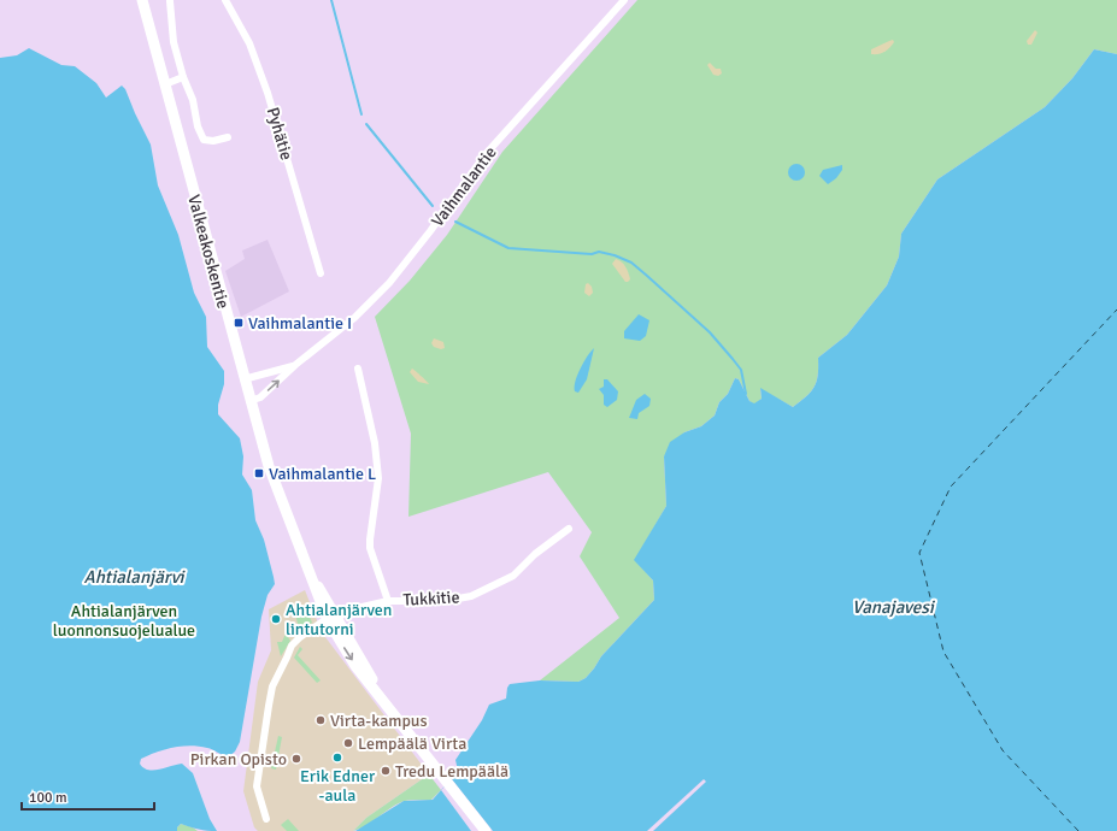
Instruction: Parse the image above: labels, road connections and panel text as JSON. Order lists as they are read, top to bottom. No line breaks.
{"streets":{"street":["Pyhätie","Vaihmalantie","Valkeakoskentie","Tukkitie"]},"crossings":[["Vaihmalantie","Valkeakoskentie"],["Valkeakoskentie","Tukkitie"]],"water":["Ahtialanjärvi","Vanajavesi"],"parks":["Ahtialanjärven luonnonsuojelualue"],"places":{"transit":["Vaihmalantie I","Vaihmalantie L"],"other":["Ahtialanjärven lintutorni","Virta-kampus","Lempäälä Virta","Erik Edner -aula","Pirkan Opisto","Tredu Lempäälä"]},"scale_bar":"100 m"}
